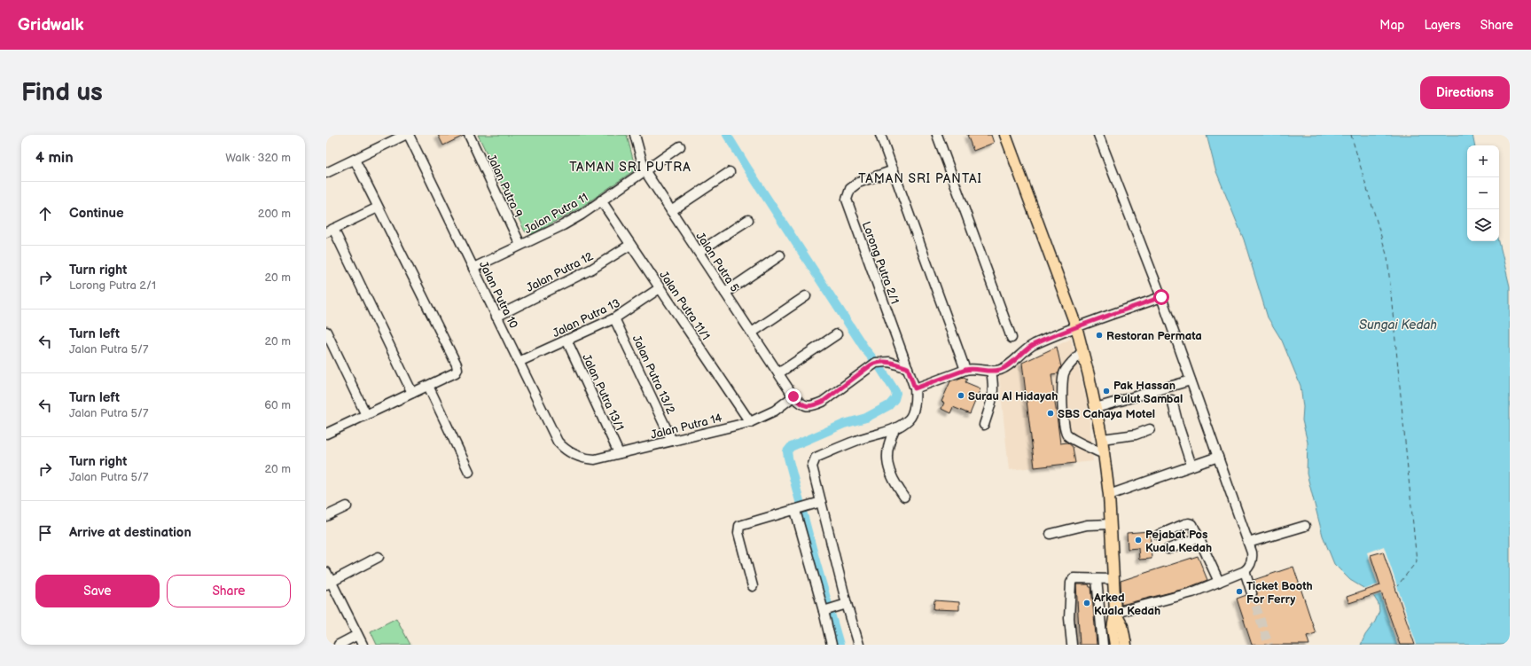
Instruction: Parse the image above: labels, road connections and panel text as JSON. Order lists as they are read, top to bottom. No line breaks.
{"streets":{"street":["Jalan Putra 9","Jalan Putra 11","Jalan Putra 5","Lorong Putra 2/1","Jalan Putra 12","Jalan Putra 10","Jalan Putra 11/1","Jalan Putra 13","Jalan Putra 13/2","Jalan Putra 13/1","Jalan Putra 14"]},"crossings":[["Jalan Putra 9","Jalan Putra 11"],["Jalan Putra 11","Jalan Putra 5"],["Jalan Putra 11","Jalan Putra 10"],["Jalan Putra 11","Jalan Putra 11/1"],["Jalan Putra 5","Jalan Putra 14"],["Jalan Putra 12","Jalan Putra 10"],["Jalan Putra 12","Jalan Putra 11/1"],["Jalan Putra 10","Jalan Putra 13"],["Jalan Putra 10","Jalan Putra 14"],["Jalan Putra 11/1","Jalan Putra 13"],["Jalan Putra 11/1","Jalan Putra 14"],["Jalan Putra 13","Jalan Putra 13/2"],["Jalan Putra 13","Jalan Putra 13/1"],["Jalan Putra 13/2","Jalan Putra 14"],["Jalan Putra 13/1","Jalan Putra 14"]],"districts":["TAMAN SRI PUTRA","TAMAN SRI PANTAI"],"water":["Sungai Kedah"],"places":["Restoran Permata","Pak Hassan Pulut Sambal","Surau Al Hidayah","SBS Cahaya Motel","Pejabat Pos Kuala Kedah","Ticket Booth For Ferry","Arked Kuala Kedah"],"page":{"header":"Gridwalk","nav":["Map","Layers","Share"],"buttons":["Directions",["Save","Share"]],"title":"Find us","heading":["4 min","Walk · 320 m"],"map_buttons":["+","−"],"list":[["Continue","200 m"],["Turn right","Lorong Putra 2/1","20 m"],["Turn left","Jalan Putra 5/7","20 m"],["Turn left","Jalan Putra 5/7","60 m"],["Turn right","Jalan Putra 5/7","20 m"],"Arrive at destination"]}}
